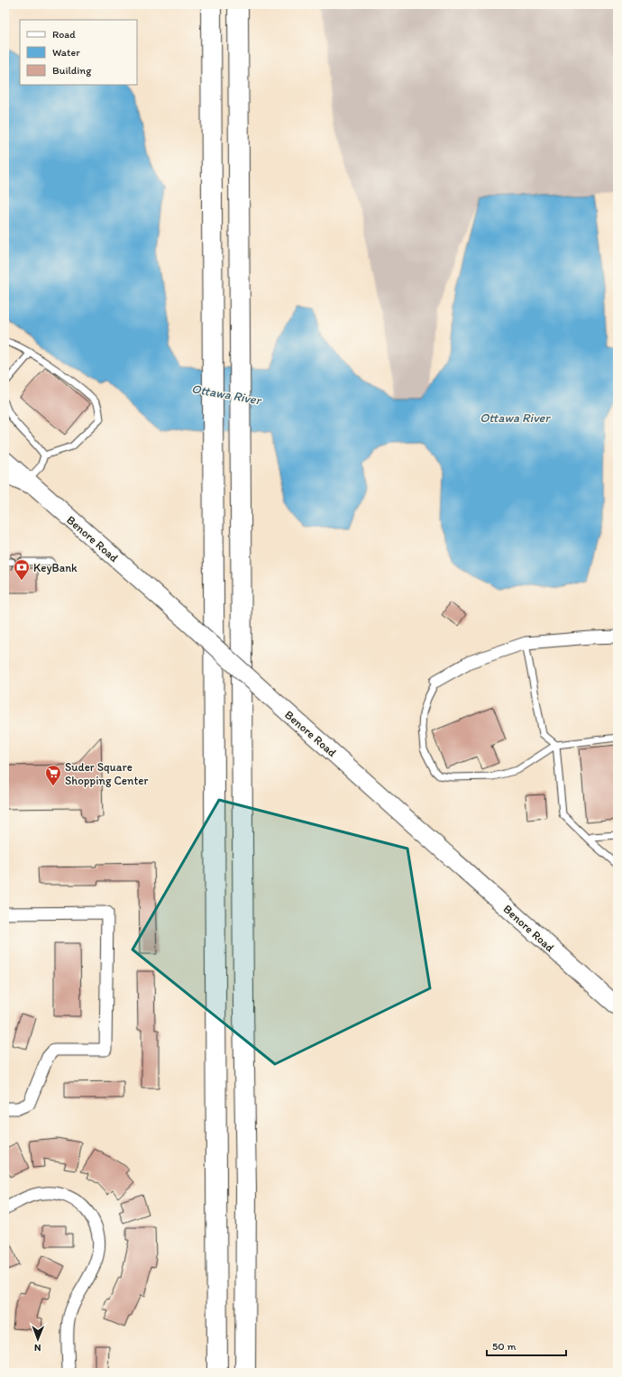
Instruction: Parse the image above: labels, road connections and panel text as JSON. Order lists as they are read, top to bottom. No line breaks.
{"streets":{"main road":["Benore Road"]},"water":["Ottawa River"],"places":{"bank":["KeyBank"],"supermarket":["Suder Square Shopping Center"]},"legend":["Road","Water","Building"],"scale_bar":"50 m","north":"bottom"}
